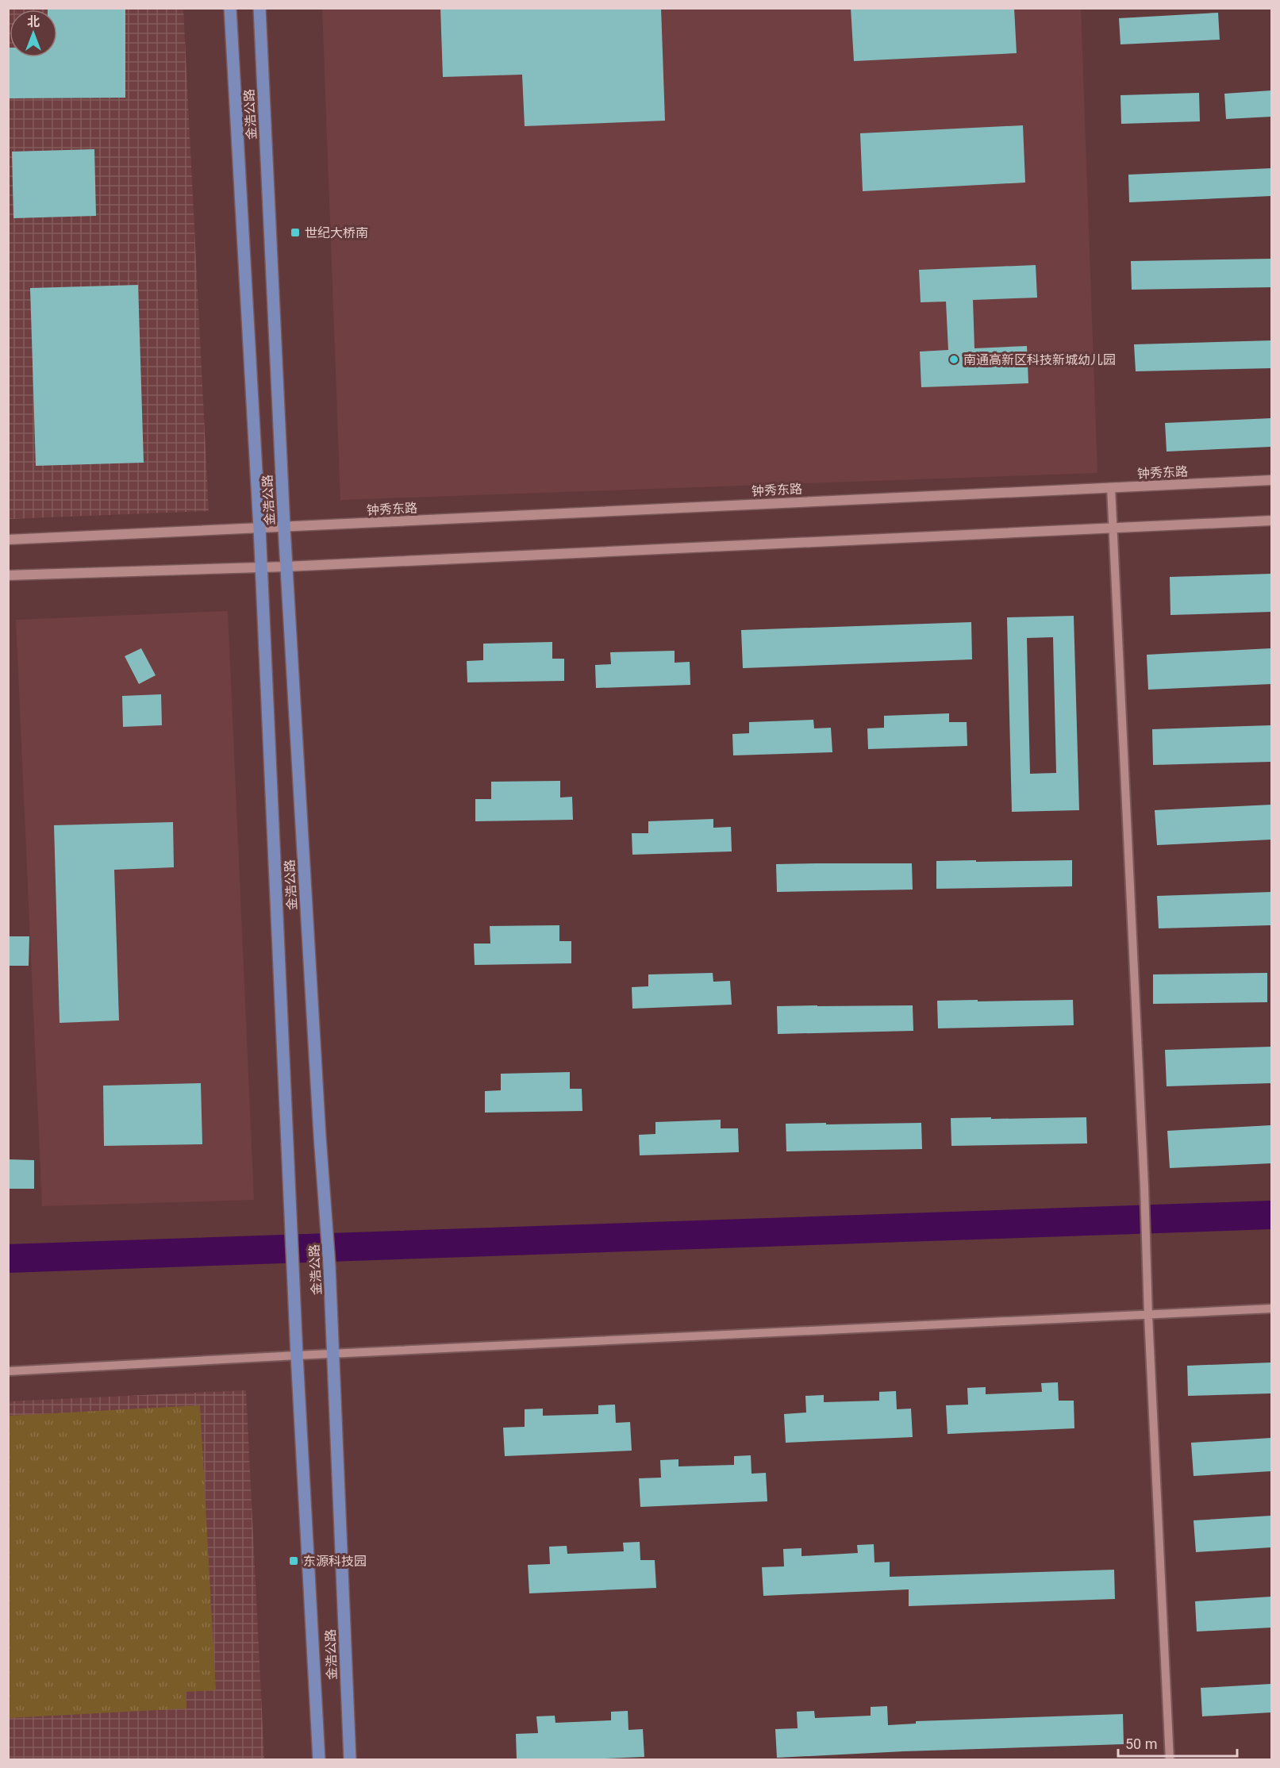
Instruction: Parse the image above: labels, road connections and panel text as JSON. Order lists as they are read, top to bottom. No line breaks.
{"streets":{"main road":["金浩公路","钟秀东路"]},"crossings":[["金浩公路","钟秀东路"]],"places":{"transit":["世纪大桥南","东源科技园"],"other":["南通高新区科技新城幼儿园"]},"scale_bar":"50 m","north":"top"}
